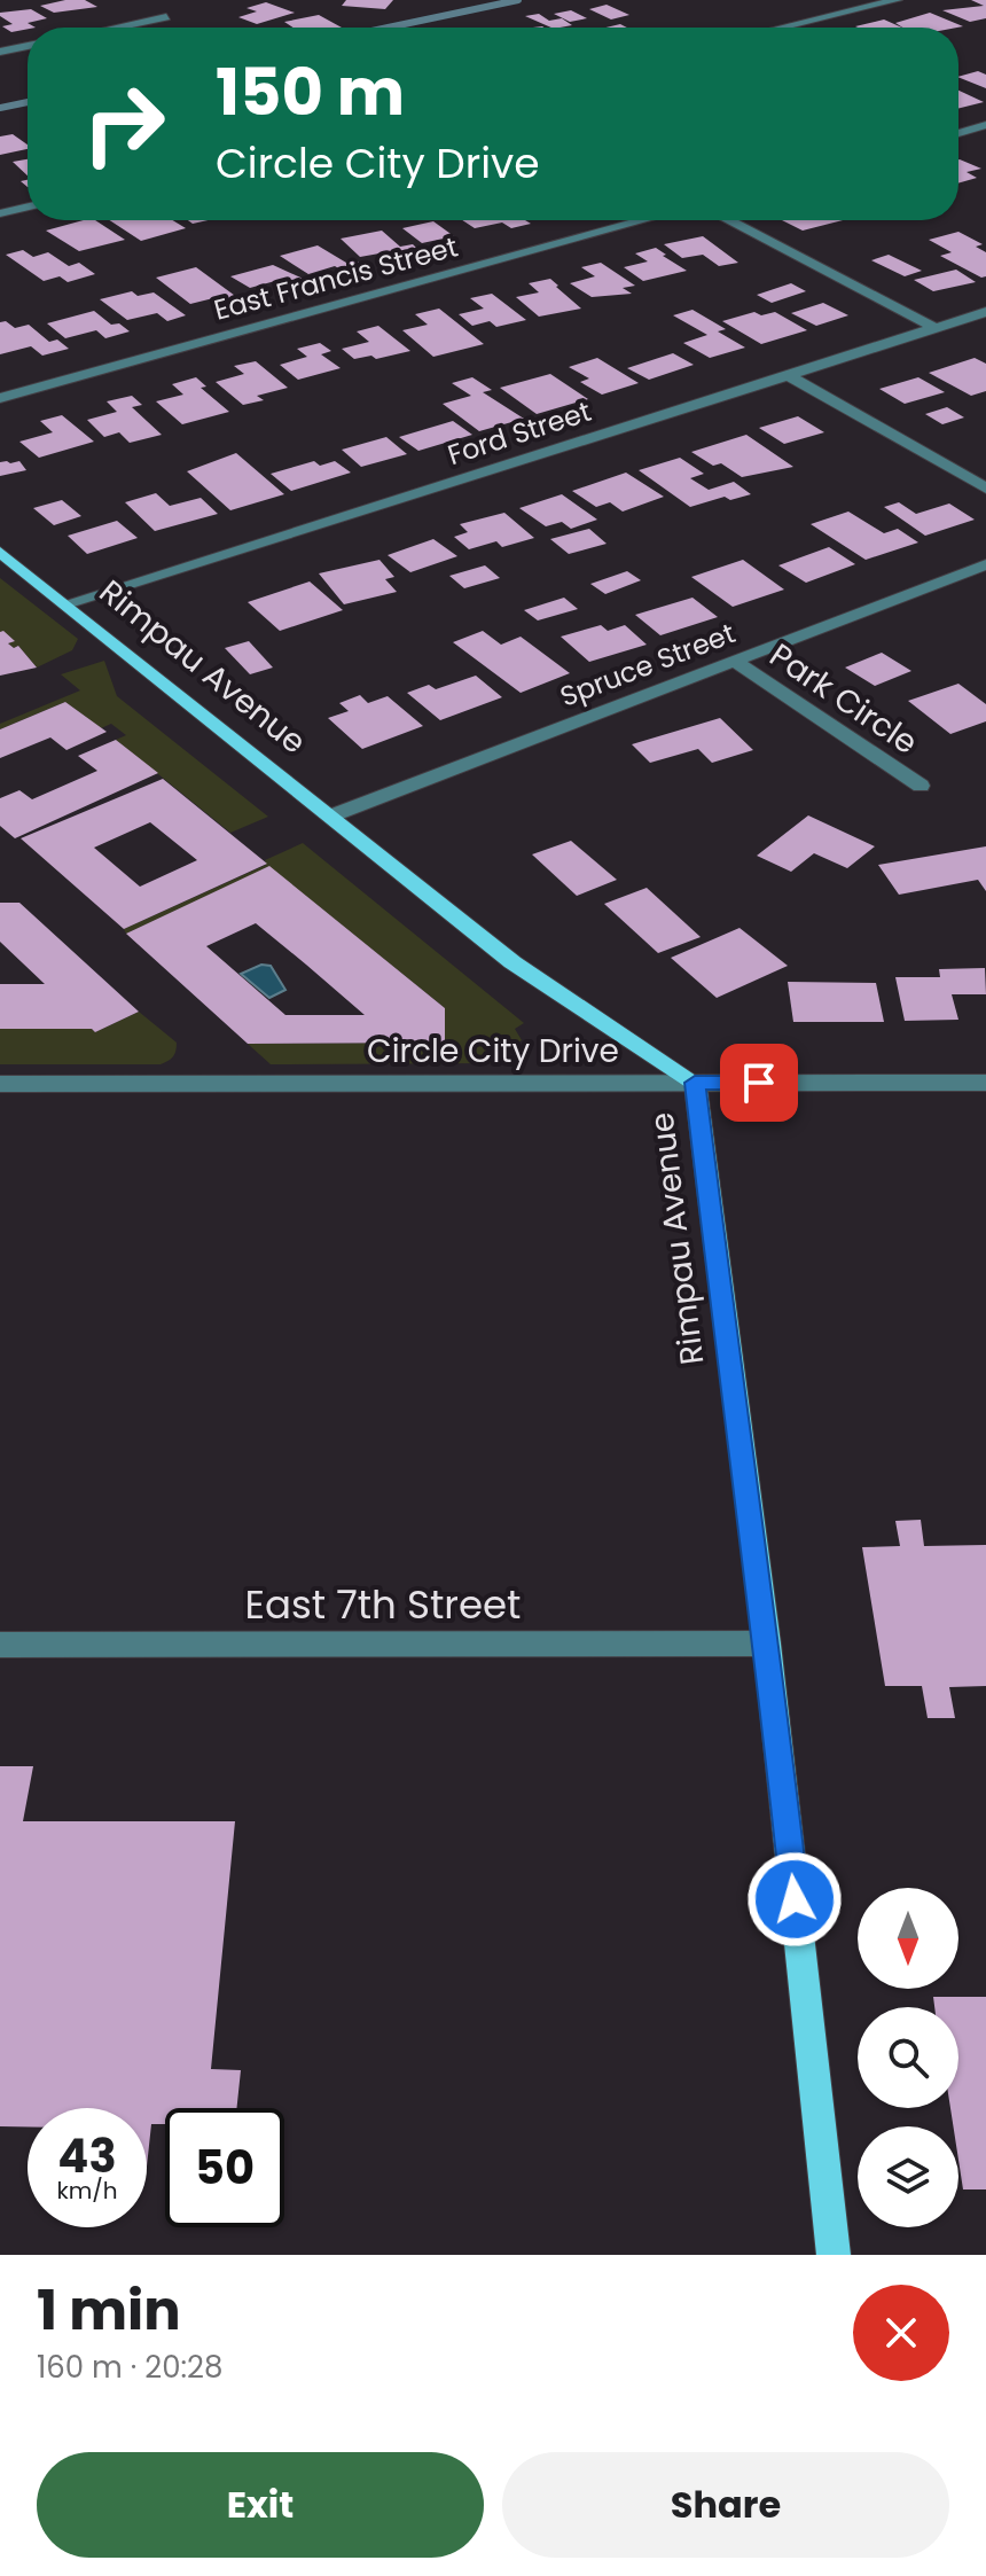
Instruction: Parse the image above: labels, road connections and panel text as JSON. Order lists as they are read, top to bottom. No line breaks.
{"streets":{"main road":["Rimpau Avenue"],"street":["East Francis Street","Ford Street","Spruce Street","Park Circle","Circle City Drive","East 7th Street"]},"crossings":[["Ford Street","Rimpau Avenue"],["Spruce Street","Rimpau Avenue"],["Spruce Street","Park Circle"],["Rimpau Avenue","Circle City Drive"],["Rimpau Avenue","East 7th Street"]],"north":"bottom","page":{"turn":["150 m","Circle City Drive"],"speed":"43 km/h","limit":"50","heading":["1 min","160 m · 20:28"],"buttons":["Exit","Share"]}}
